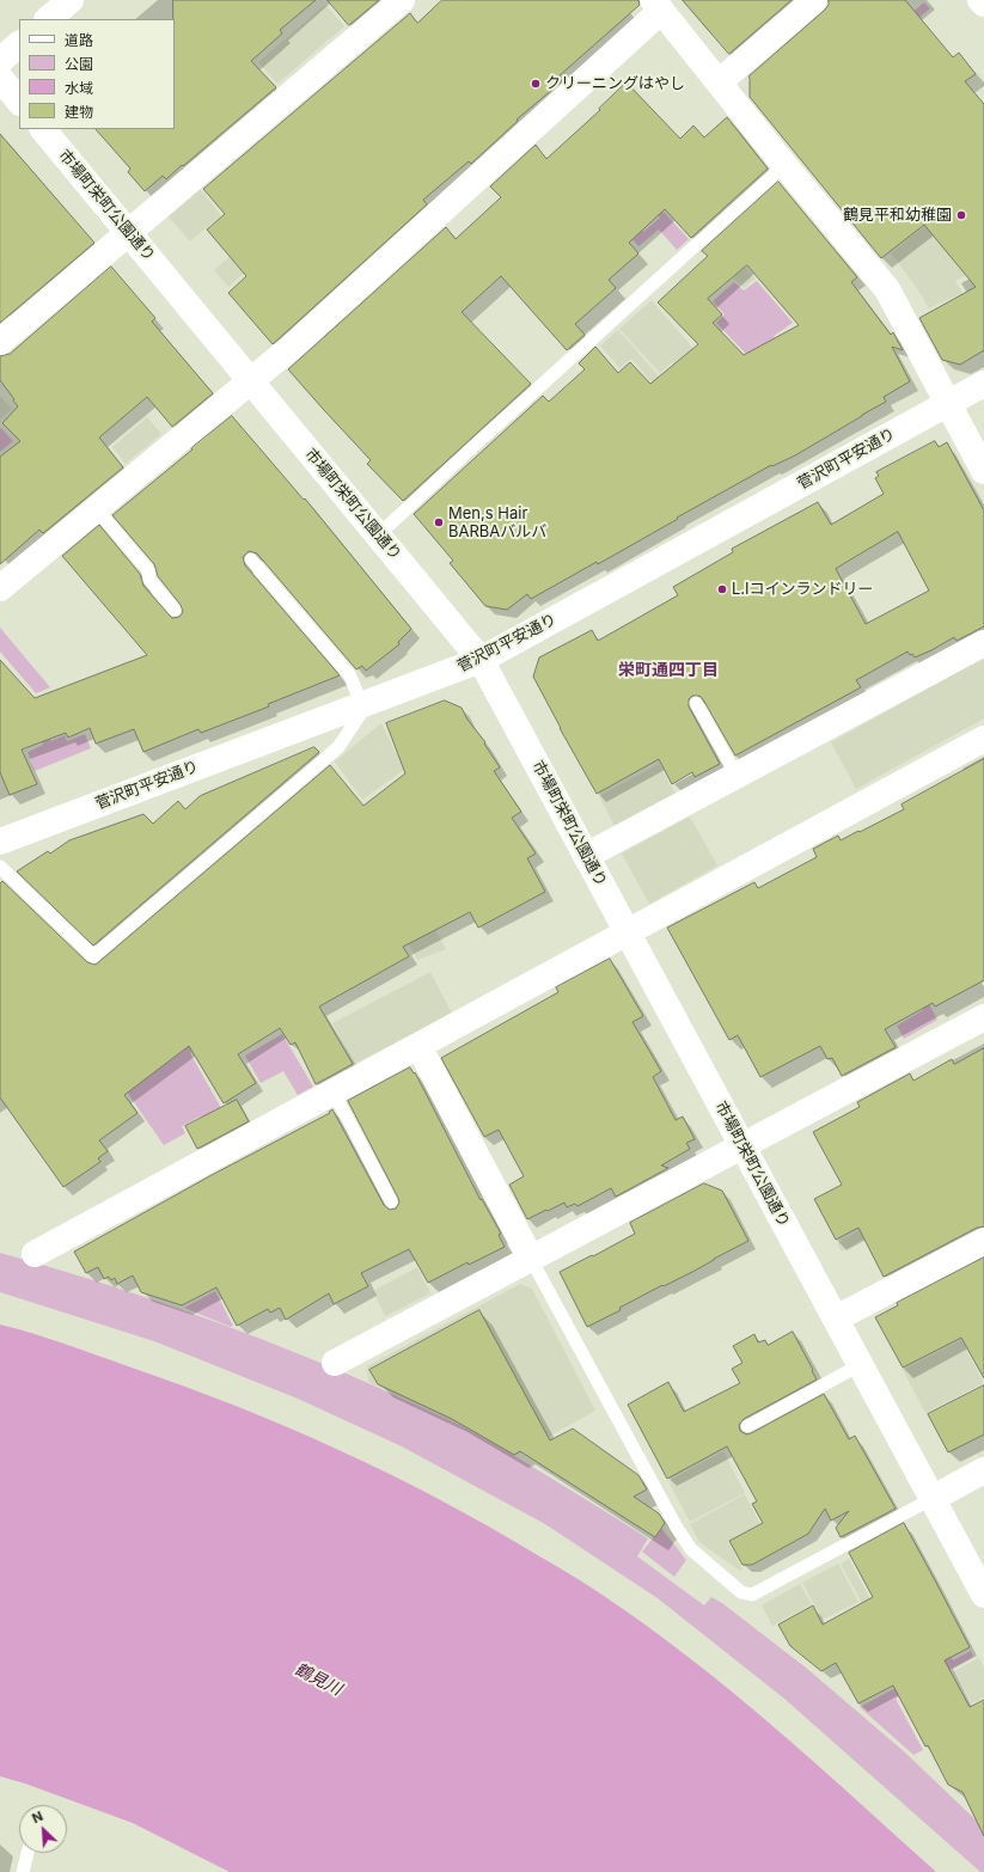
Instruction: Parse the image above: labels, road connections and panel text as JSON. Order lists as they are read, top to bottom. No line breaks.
{"streets":{"street":["市場町栄町公園通り","菅沢町平安通り"]},"crossings":[["市場町栄町公園通り","菅沢町平安通り"]],"districts":["栄町通四丁目"],"water":["鶴見川"],"places":["クリーニングはやし","鶴見平和幼稚園","Men,s Hair BARBAバルバ","L.Iコインランドリー"],"legend":["道路","公園","水域","建物"],"north":"top left"}
